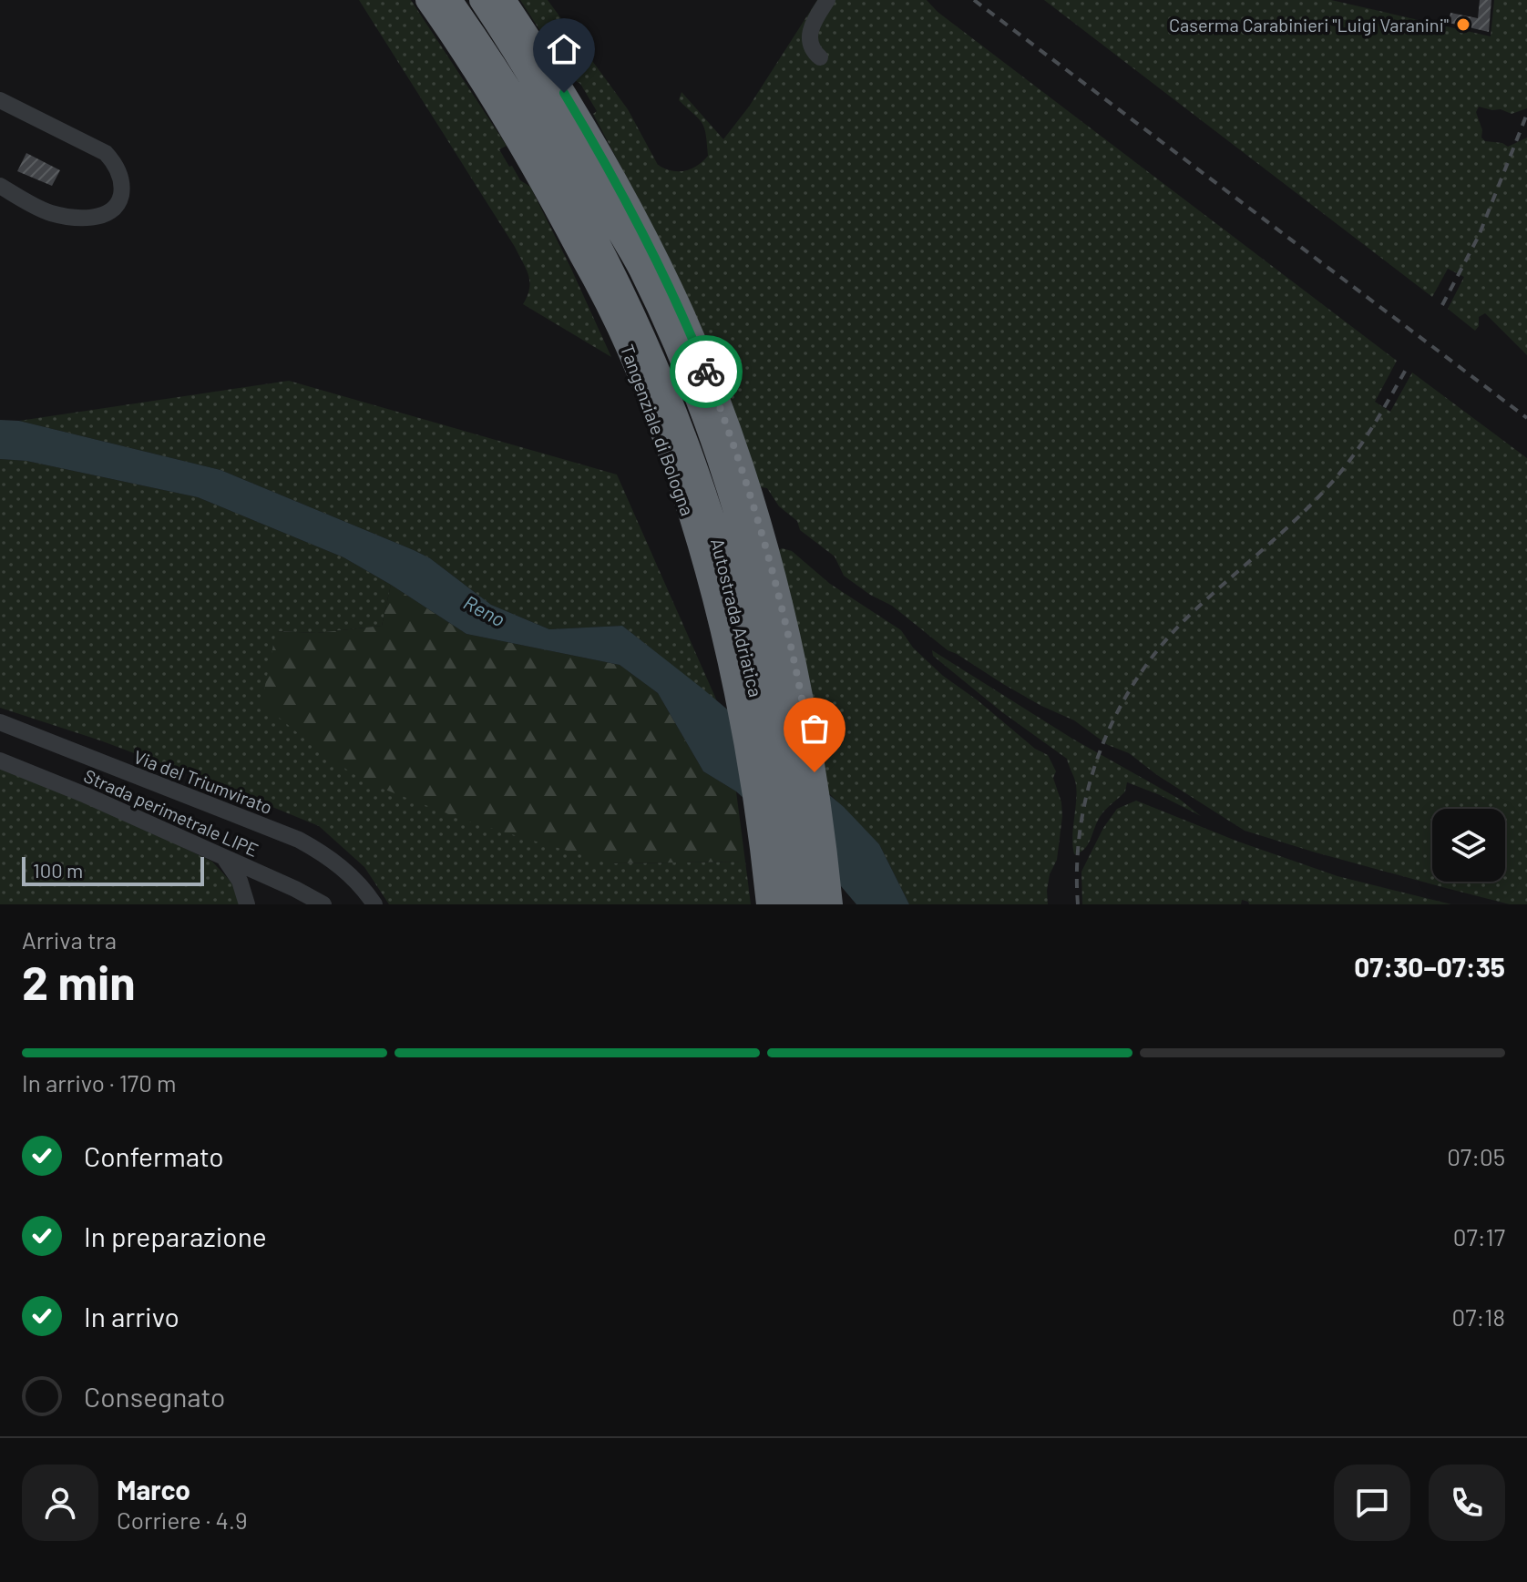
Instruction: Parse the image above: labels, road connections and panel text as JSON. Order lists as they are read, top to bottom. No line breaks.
{"streets":{"highway":["Tangenziale di Bologna","Autostrada Adriatica"],"street":["Via del Triumvirato","Strada perimetrale LIPE"]},"water":["Reno"],"places":["Caserma Carabinieri \"Luigi Varanini\""],"scale_bar":"100 m","page":{"scale":"100 m","heading":["2 min","Arriva tra","07:30–07:35"],"panel":["Marco","Corriere · 4.9"],"bar":"In arrivo · 170 m","list":[["Confermato","07:05"],["In preparazione","07:17"],["In arrivo","07:18"],"Consegnato"]}}
